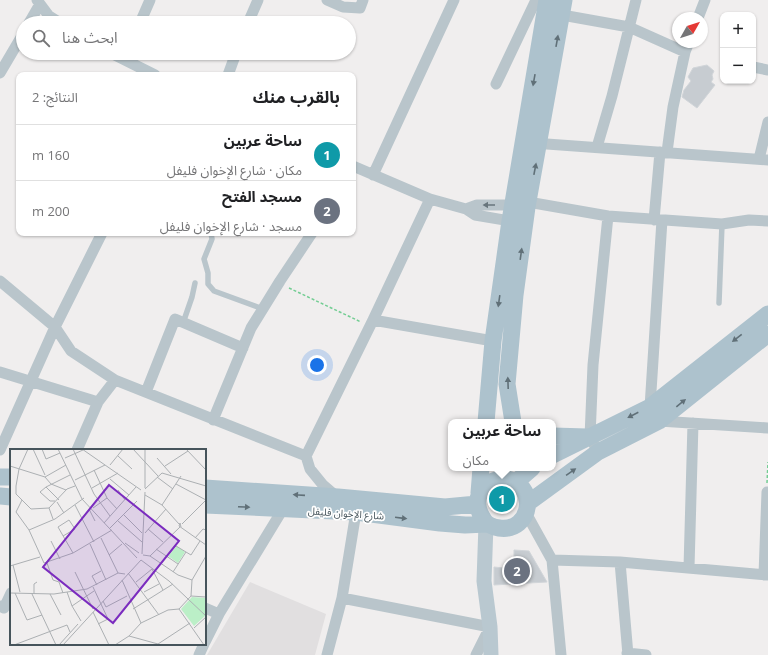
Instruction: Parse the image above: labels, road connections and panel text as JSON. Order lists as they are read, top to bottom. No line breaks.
{"streets":{"main road":["شارع الإخوان فليفل"]},"north":"top right","page":{"map_buttons":["+","−"],"search":"ابحث هنا","heading":["بالقرب منك","النتائج: 2"],"list":[{"mark":"1","name":"ساحة عربين","note":"مكان · شارع الإخوان فليفل","value":"160 m"},{"mark":"2","name":"مسجد الفتح","note":"مسجد · شارع الإخوان فليفل","value":"200 m"}],"popup":["ساحة عربين","مكان"],"pins":["1","2"]}}
